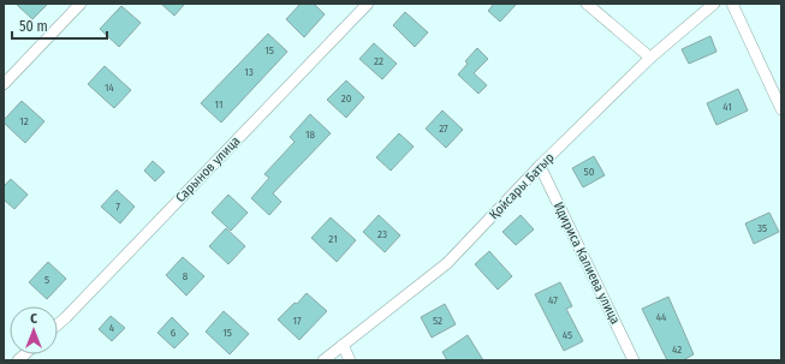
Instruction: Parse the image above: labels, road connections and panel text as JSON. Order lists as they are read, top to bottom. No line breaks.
{"streets":{"street":["Сарынов улица","Қойсары Батыр","Идириса Калиева улица"]},"crossings":[["Қойсары Батыр","Идириса Калиева улица"]],"house_numbers":["15","22","13","14","20","11","41","12","27","18","50","7","35","23","21","8","5","47","44","17","52","4","6","15","45","42"],"scale_bar":"50 m","north":"top"}
